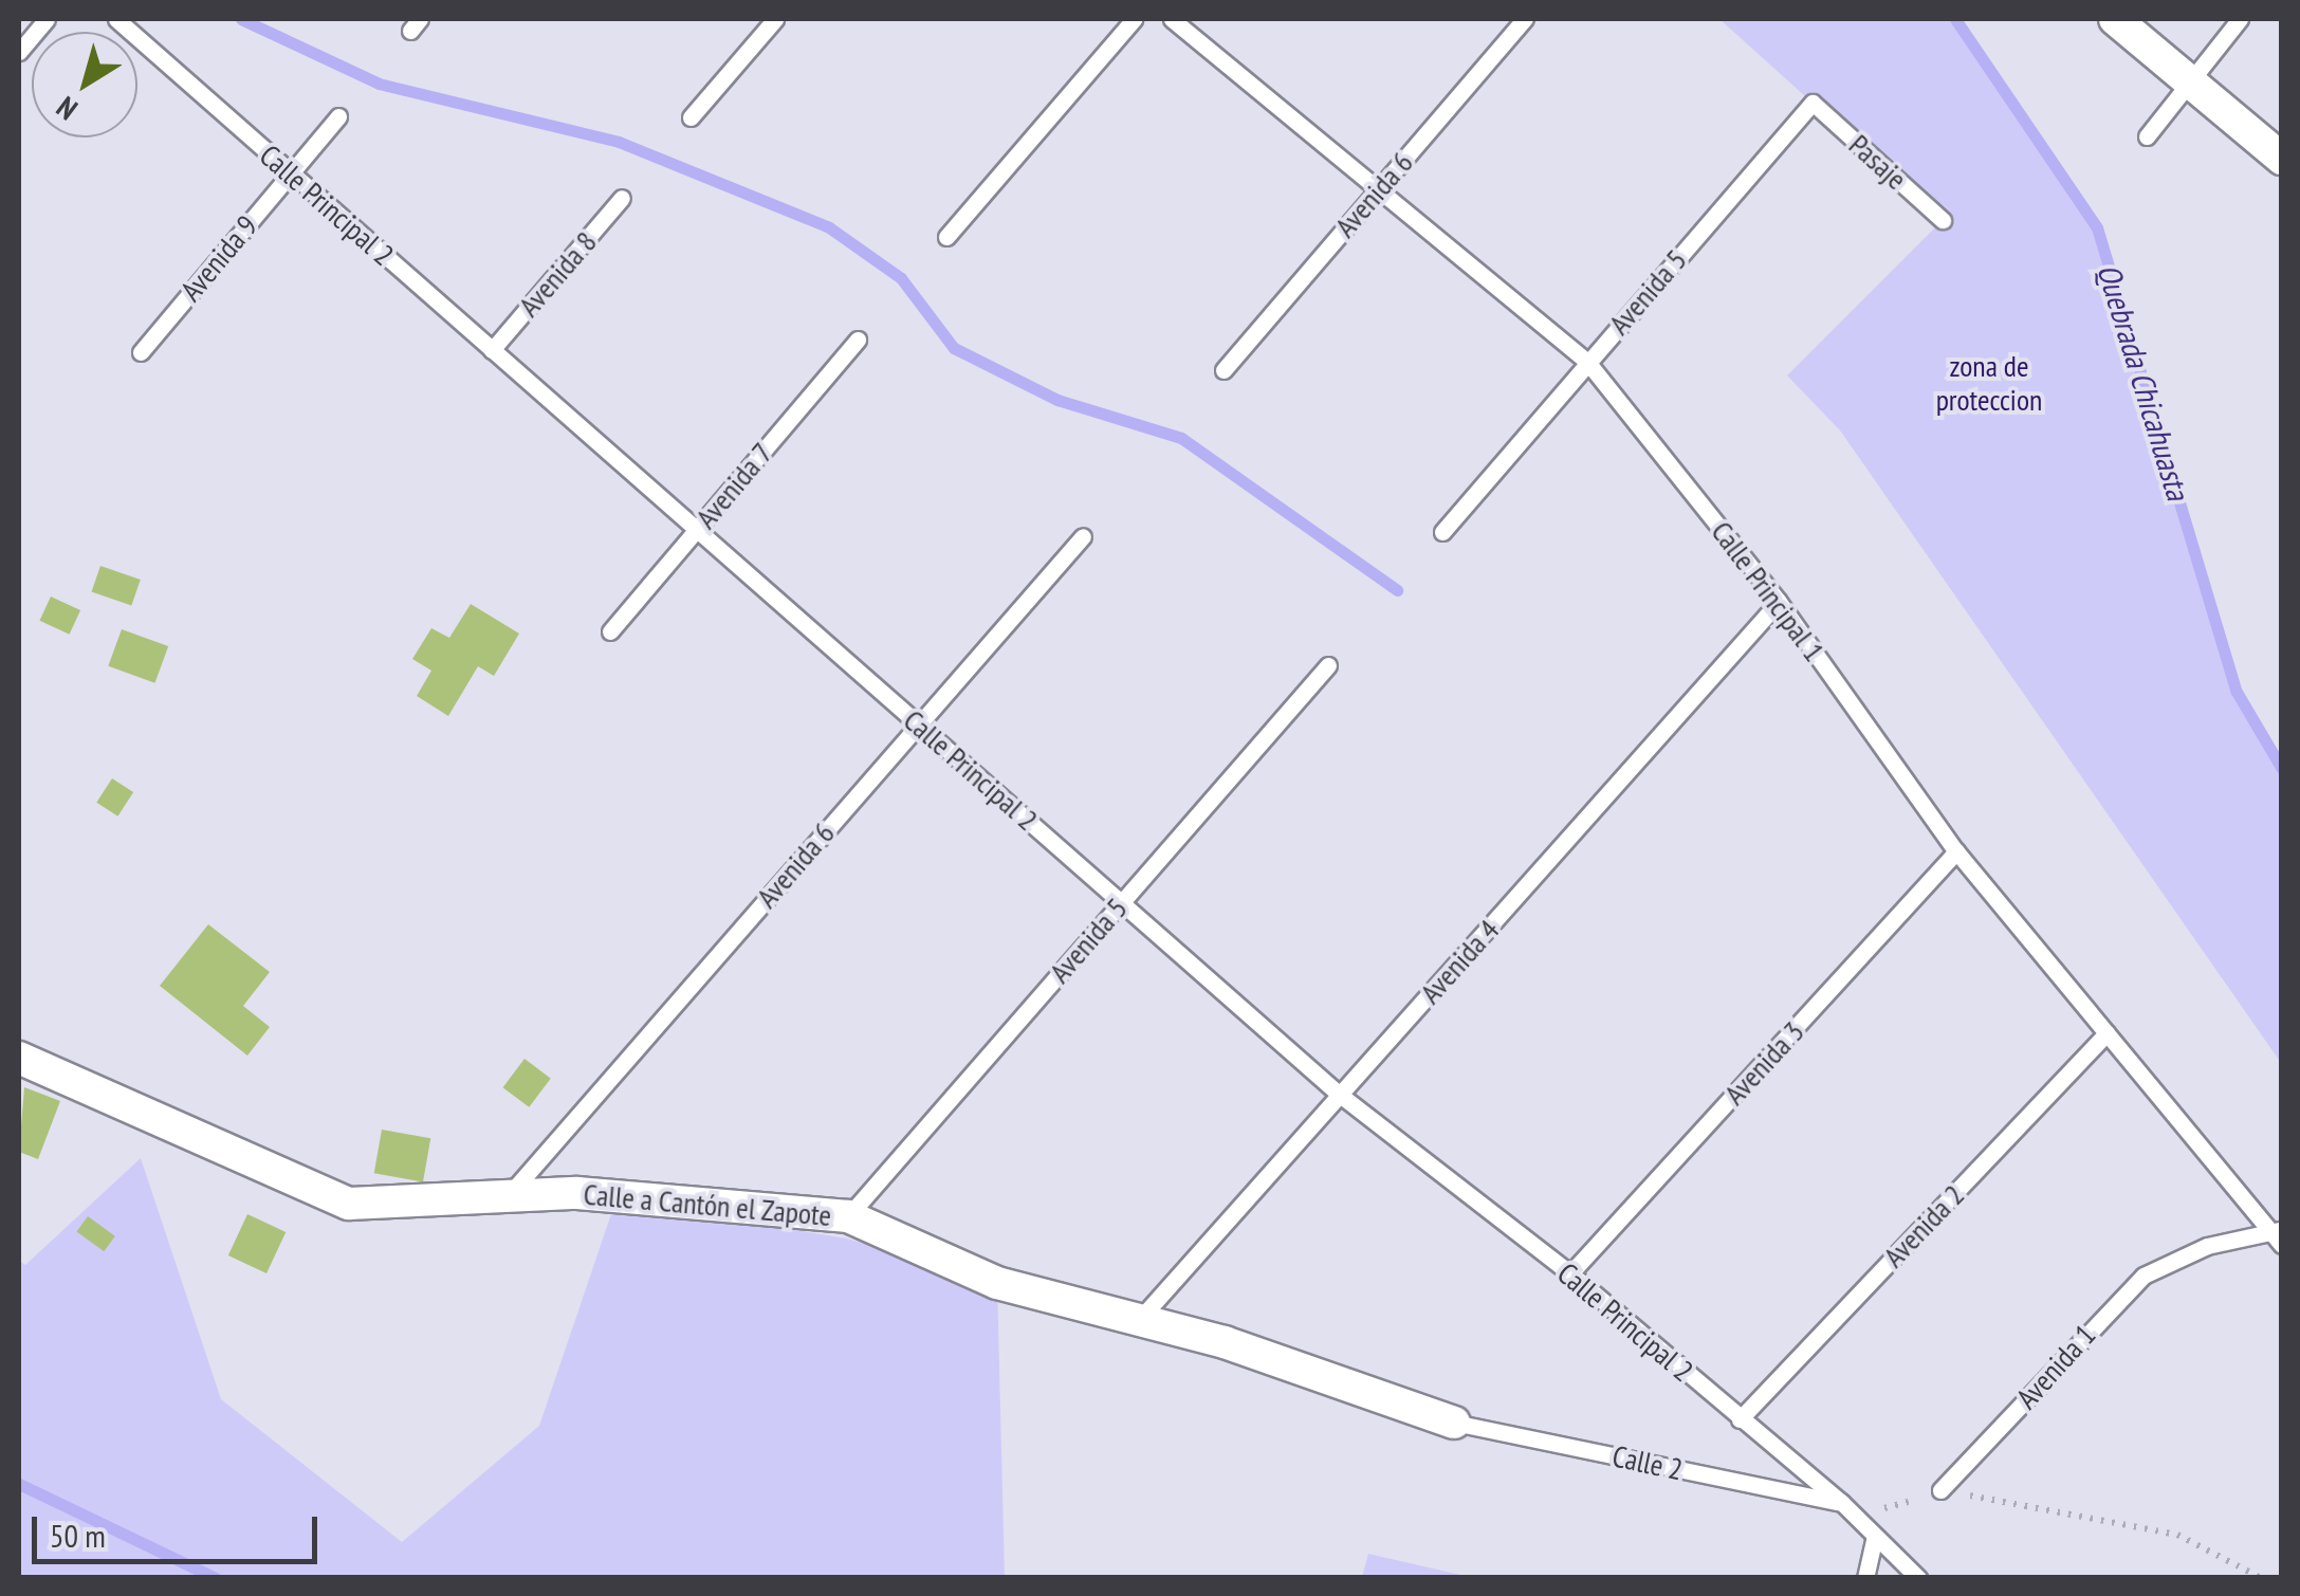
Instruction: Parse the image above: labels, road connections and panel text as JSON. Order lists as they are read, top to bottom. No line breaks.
{"streets":{"street":["Calle a Cantón el Zapote"],"lane":["Pasaje","Avenida 6","Calle Principal 2","Avenida 9","Avenida 8","Avenida 5","Avenida 7","Calle Principal 1","Avenida 4","Avenida 3","Avenida 2","Avenida 1","Calle 2"]},"crossings":[["Pasaje","Avenida 5"],["Avenida 6","Calle Principal 2"],["Avenida 6","Calle Principal 1"],["Avenida 6","Calle a Cantón el Zapote"],["Calle Principal 2","Avenida 9"],["Calle Principal 2","Avenida 8"],["Calle Principal 2","Avenida 5"],["Calle Principal 2","Avenida 7"],["Calle Principal 2","Avenida 4"],["Calle Principal 2","Avenida 3"],["Calle Principal 2","Avenida 2"],["Calle Principal 2","Calle 2"],["Avenida 5","Calle Principal 1"],["Avenida 5","Calle a Cantón el Zapote"],["Calle Principal 1","Avenida 4"],["Calle Principal 1","Avenida 3"],["Calle Principal 1","Avenida 2"],["Calle Principal 1","Avenida 1"],["Avenida 4","Calle a Cantón el Zapote"],["Calle a Cantón el Zapote","Calle 2"]],"water":["Quebrada Chicahuasta"],"parks":["zona de proteccion"],"scale_bar":"50 m","north":"bottom left"}
